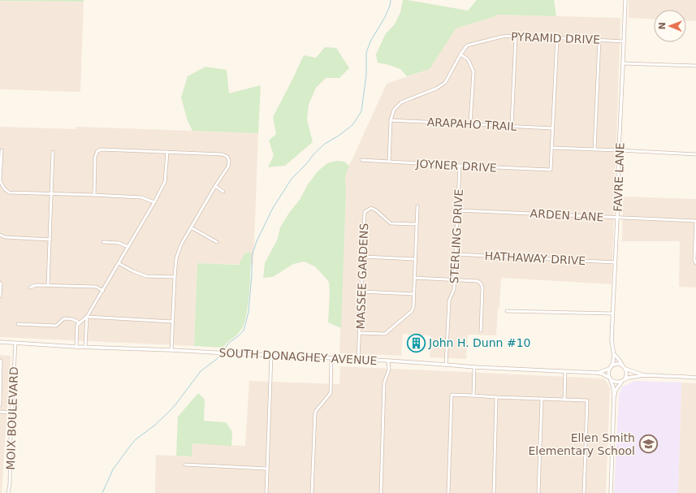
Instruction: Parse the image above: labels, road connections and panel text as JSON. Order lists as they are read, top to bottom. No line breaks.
{"streets":{"street":["PYRAMID DRIVE","ARAPAHO TRAIL","JOYNER DRIVE","FAVRE LANE","ARDEN LANE","STERLING DRIVE","HATHAWAY DRIVE","MASSEE GARDENS","SOUTH DONAGHEY AVENUE","MOIX BOULEVARD"]},"crossings":[["PYRAMID DRIVE","ARAPAHO TRAIL"],["PYRAMID DRIVE","JOYNER DRIVE"],["PYRAMID DRIVE","FAVRE LANE"],["JOYNER DRIVE","STERLING DRIVE"],["FAVRE LANE","ARDEN LANE"],["FAVRE LANE","HATHAWAY DRIVE"],["FAVRE LANE","SOUTH DONAGHEY AVENUE"],["ARDEN LANE","STERLING DRIVE"],["STERLING DRIVE","HATHAWAY DRIVE"],["STERLING DRIVE","SOUTH DONAGHEY AVENUE"],["MASSEE GARDENS","SOUTH DONAGHEY AVENUE"],["SOUTH DONAGHEY AVENUE","MOIX BOULEVARD"]],"places":{"building":["John H. Dunn #10"],"school or university":["Ellen Smith Elementary School"]},"north":"left"}
